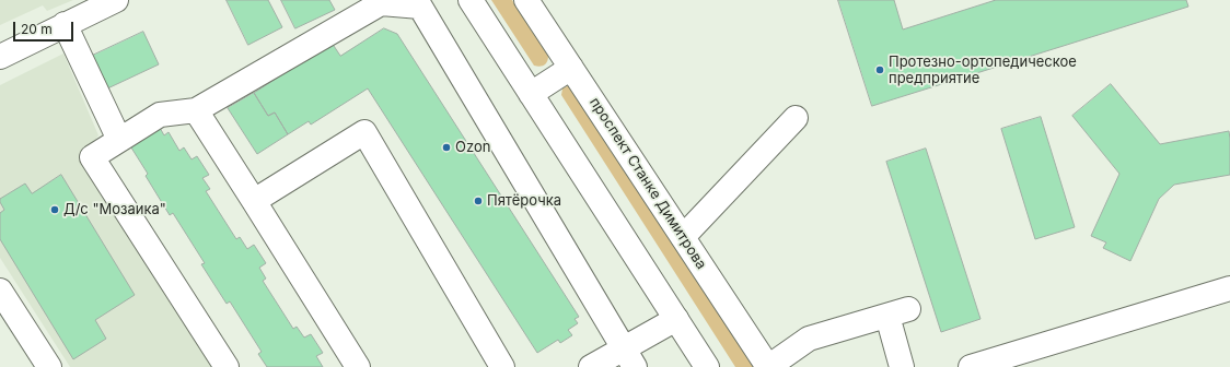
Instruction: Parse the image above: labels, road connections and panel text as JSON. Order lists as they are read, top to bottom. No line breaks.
{"streets":{"main road":["проспект Станке Димитрова"]},"places":["Протезно-ортопедическое предприятие","Ozon","Пятёрочка","Д/с \"Мозаика\""],"scale_bar":"20 m"}
